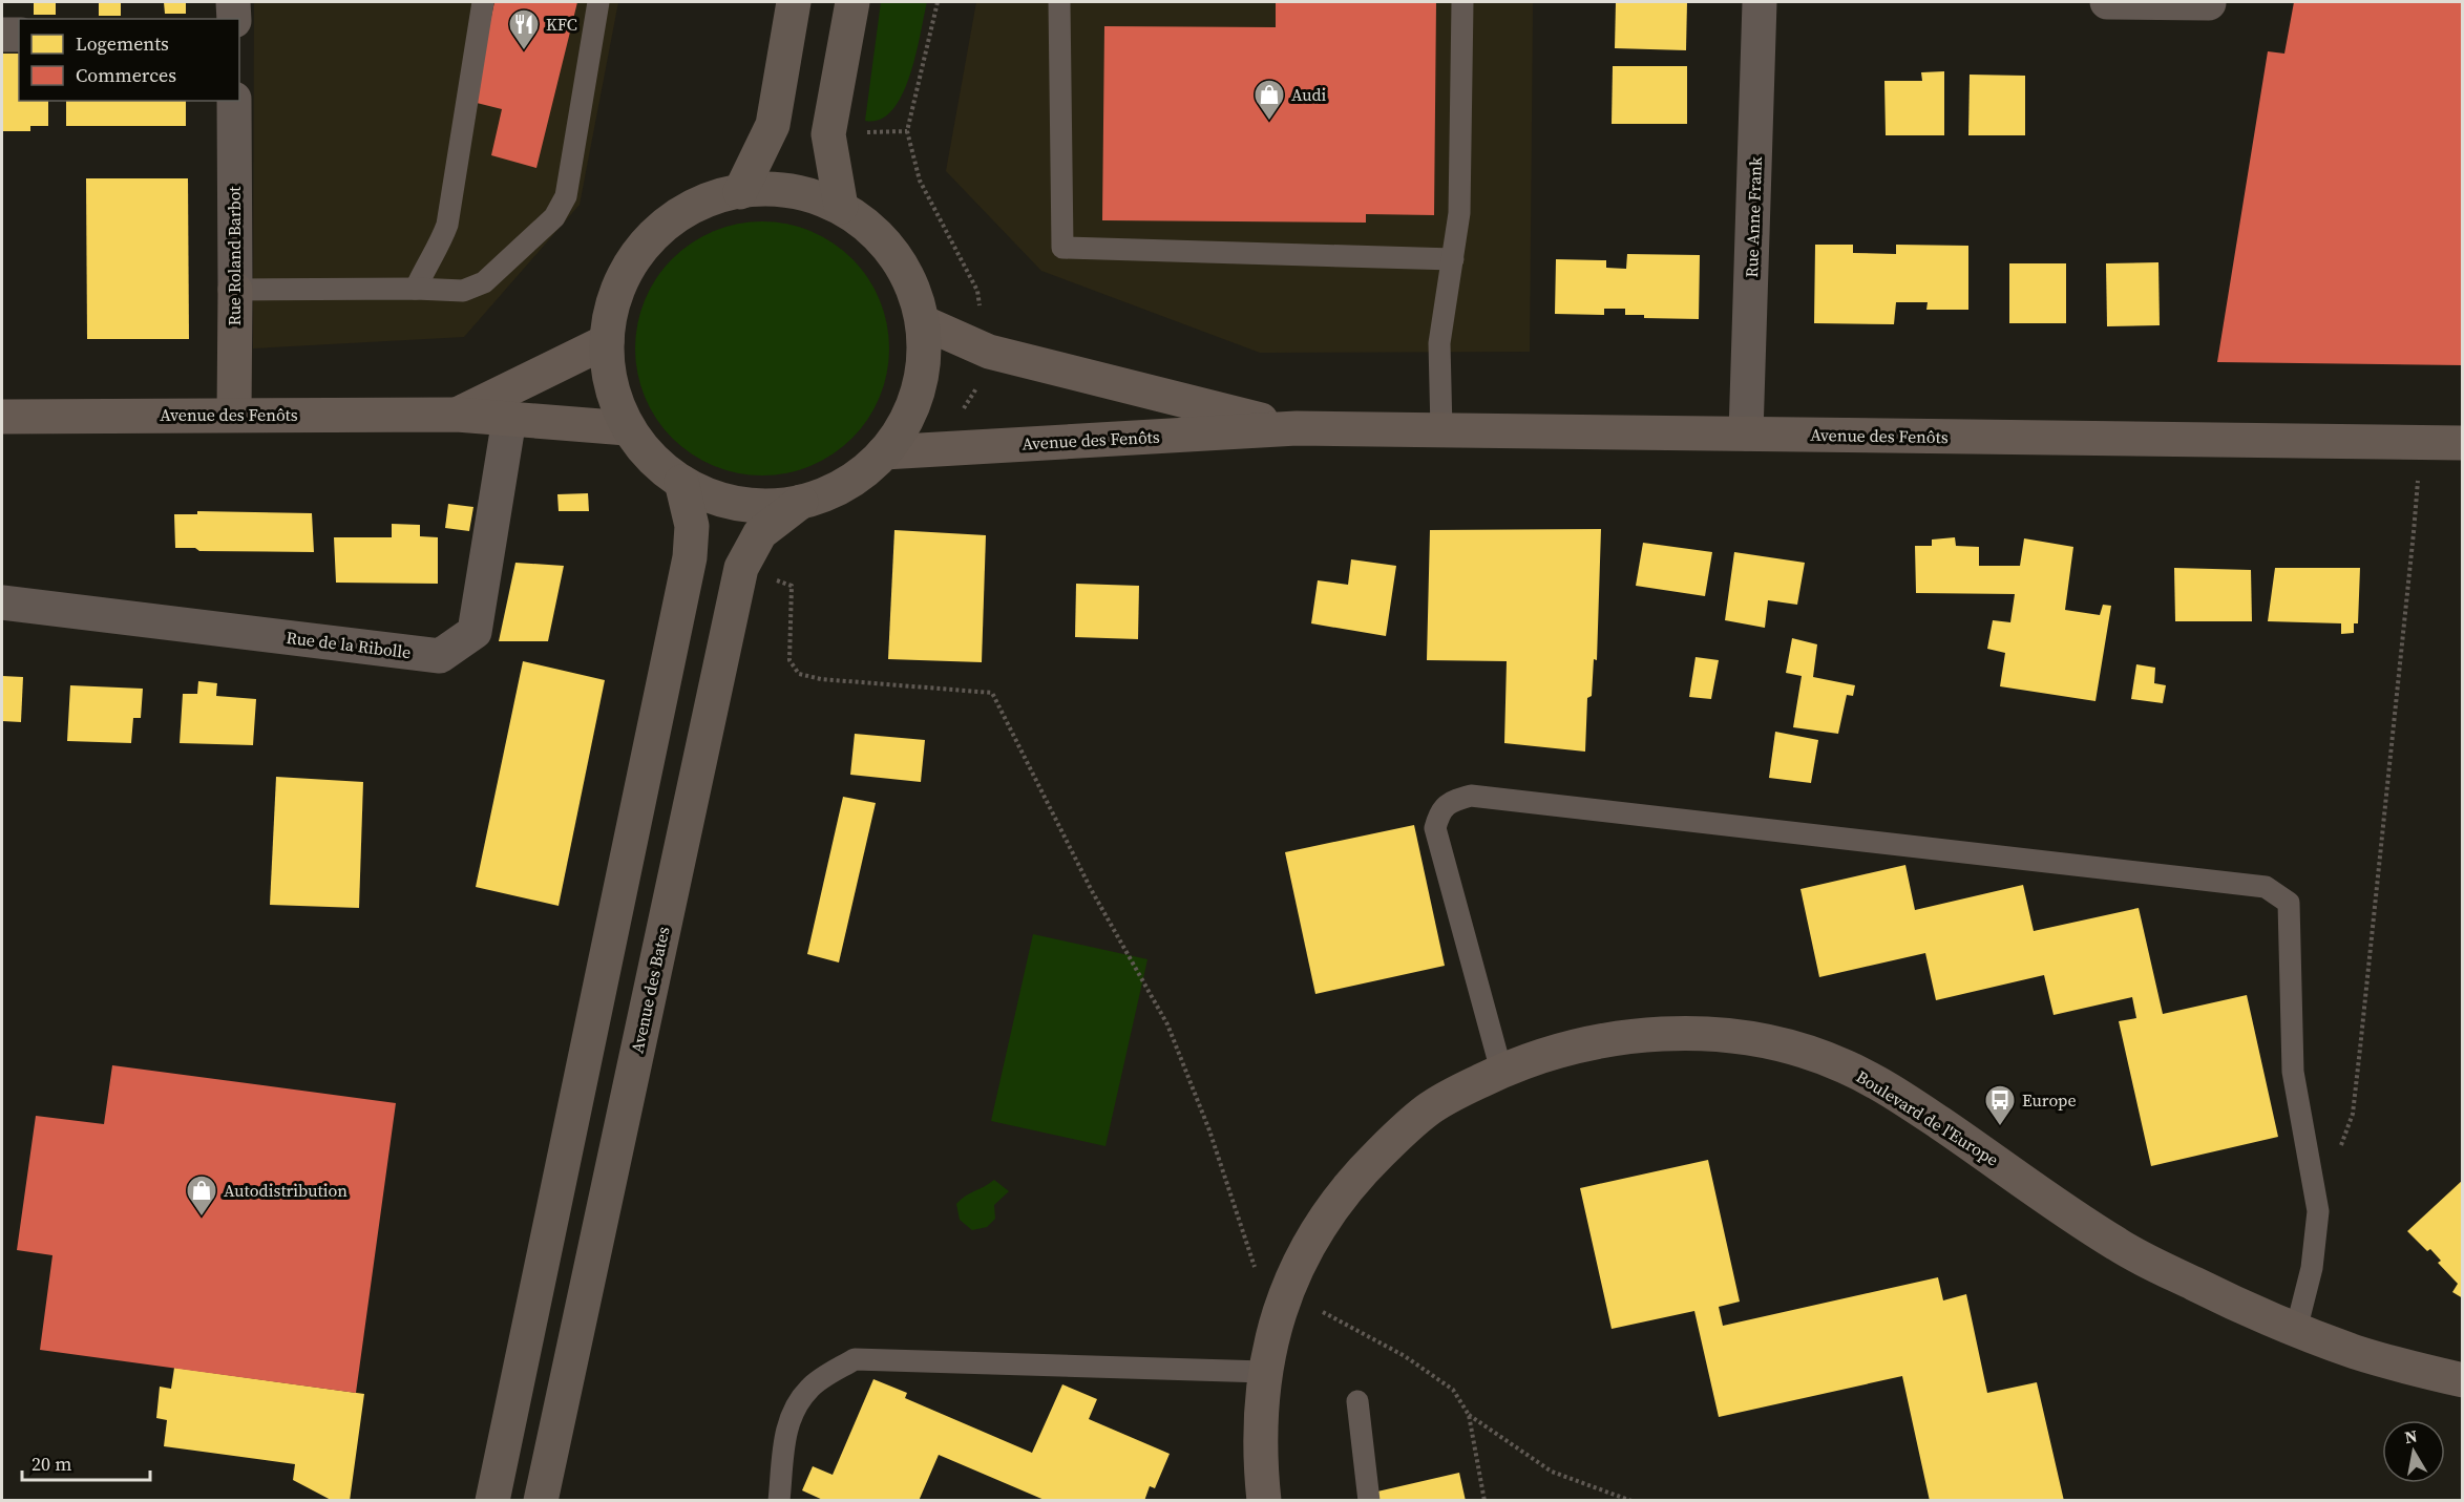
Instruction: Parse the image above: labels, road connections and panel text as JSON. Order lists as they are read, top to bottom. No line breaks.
{"streets":{"main road":["Rue Roland Barbot","Avenue des Fenôts","Avenue des Bates","Boulevard de l'Europe"],"street":["Rue Anne Frank","Rue de la Ribolle"]},"crossings":[["Rue Anne Frank","Avenue des Fenôts"],["Rue Roland Barbot","Avenue des Fenôts"],["Avenue des Fenôts","Rue de la Ribolle"]],"places":{"restaurant":["KFC"],"shop":["Audi","Autodistribution"],"bus stop":["Europe"]},"legend":["Logements","Commerces"],"scale_bar":"20 m","north":"top"}
